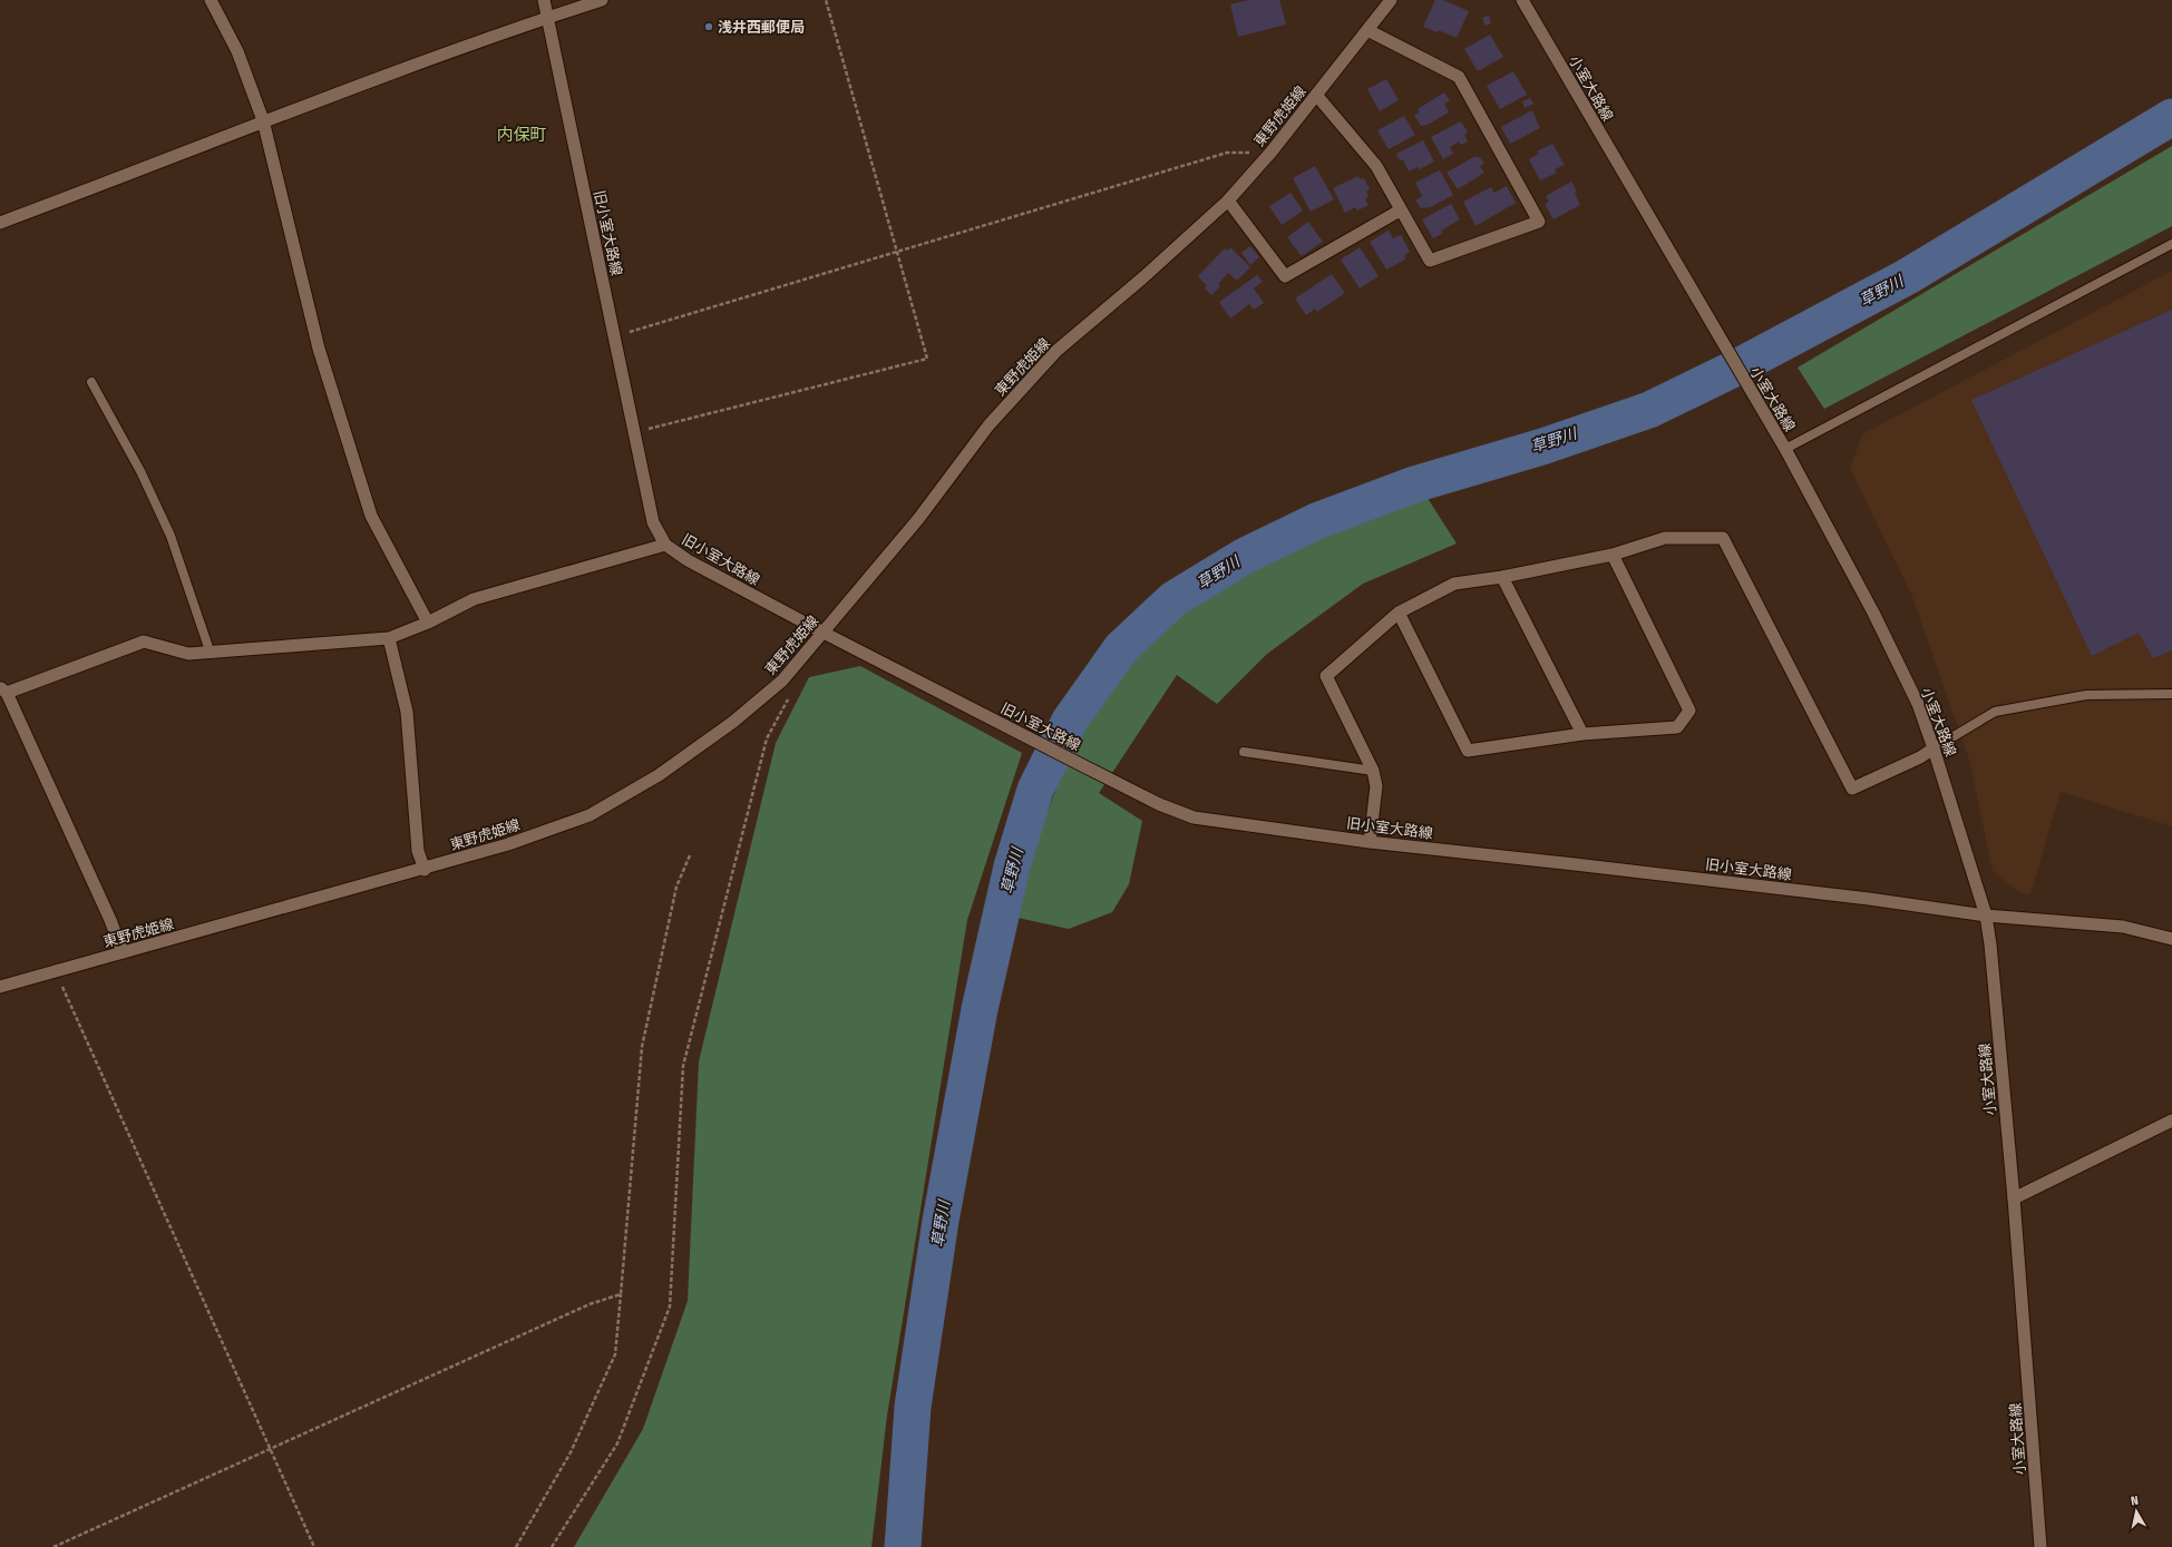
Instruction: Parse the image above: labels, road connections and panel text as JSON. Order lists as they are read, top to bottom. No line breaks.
{"streets":{"street":["小室大路線","東野虎姫線","旧小室大路線"]},"crossings":[["小室大路線","旧小室大路線"],["東野虎姫線","旧小室大路線"]],"districts":["内保町"],"water":["草野川"],"places":["浅井西郵便局"],"north":"top"}
